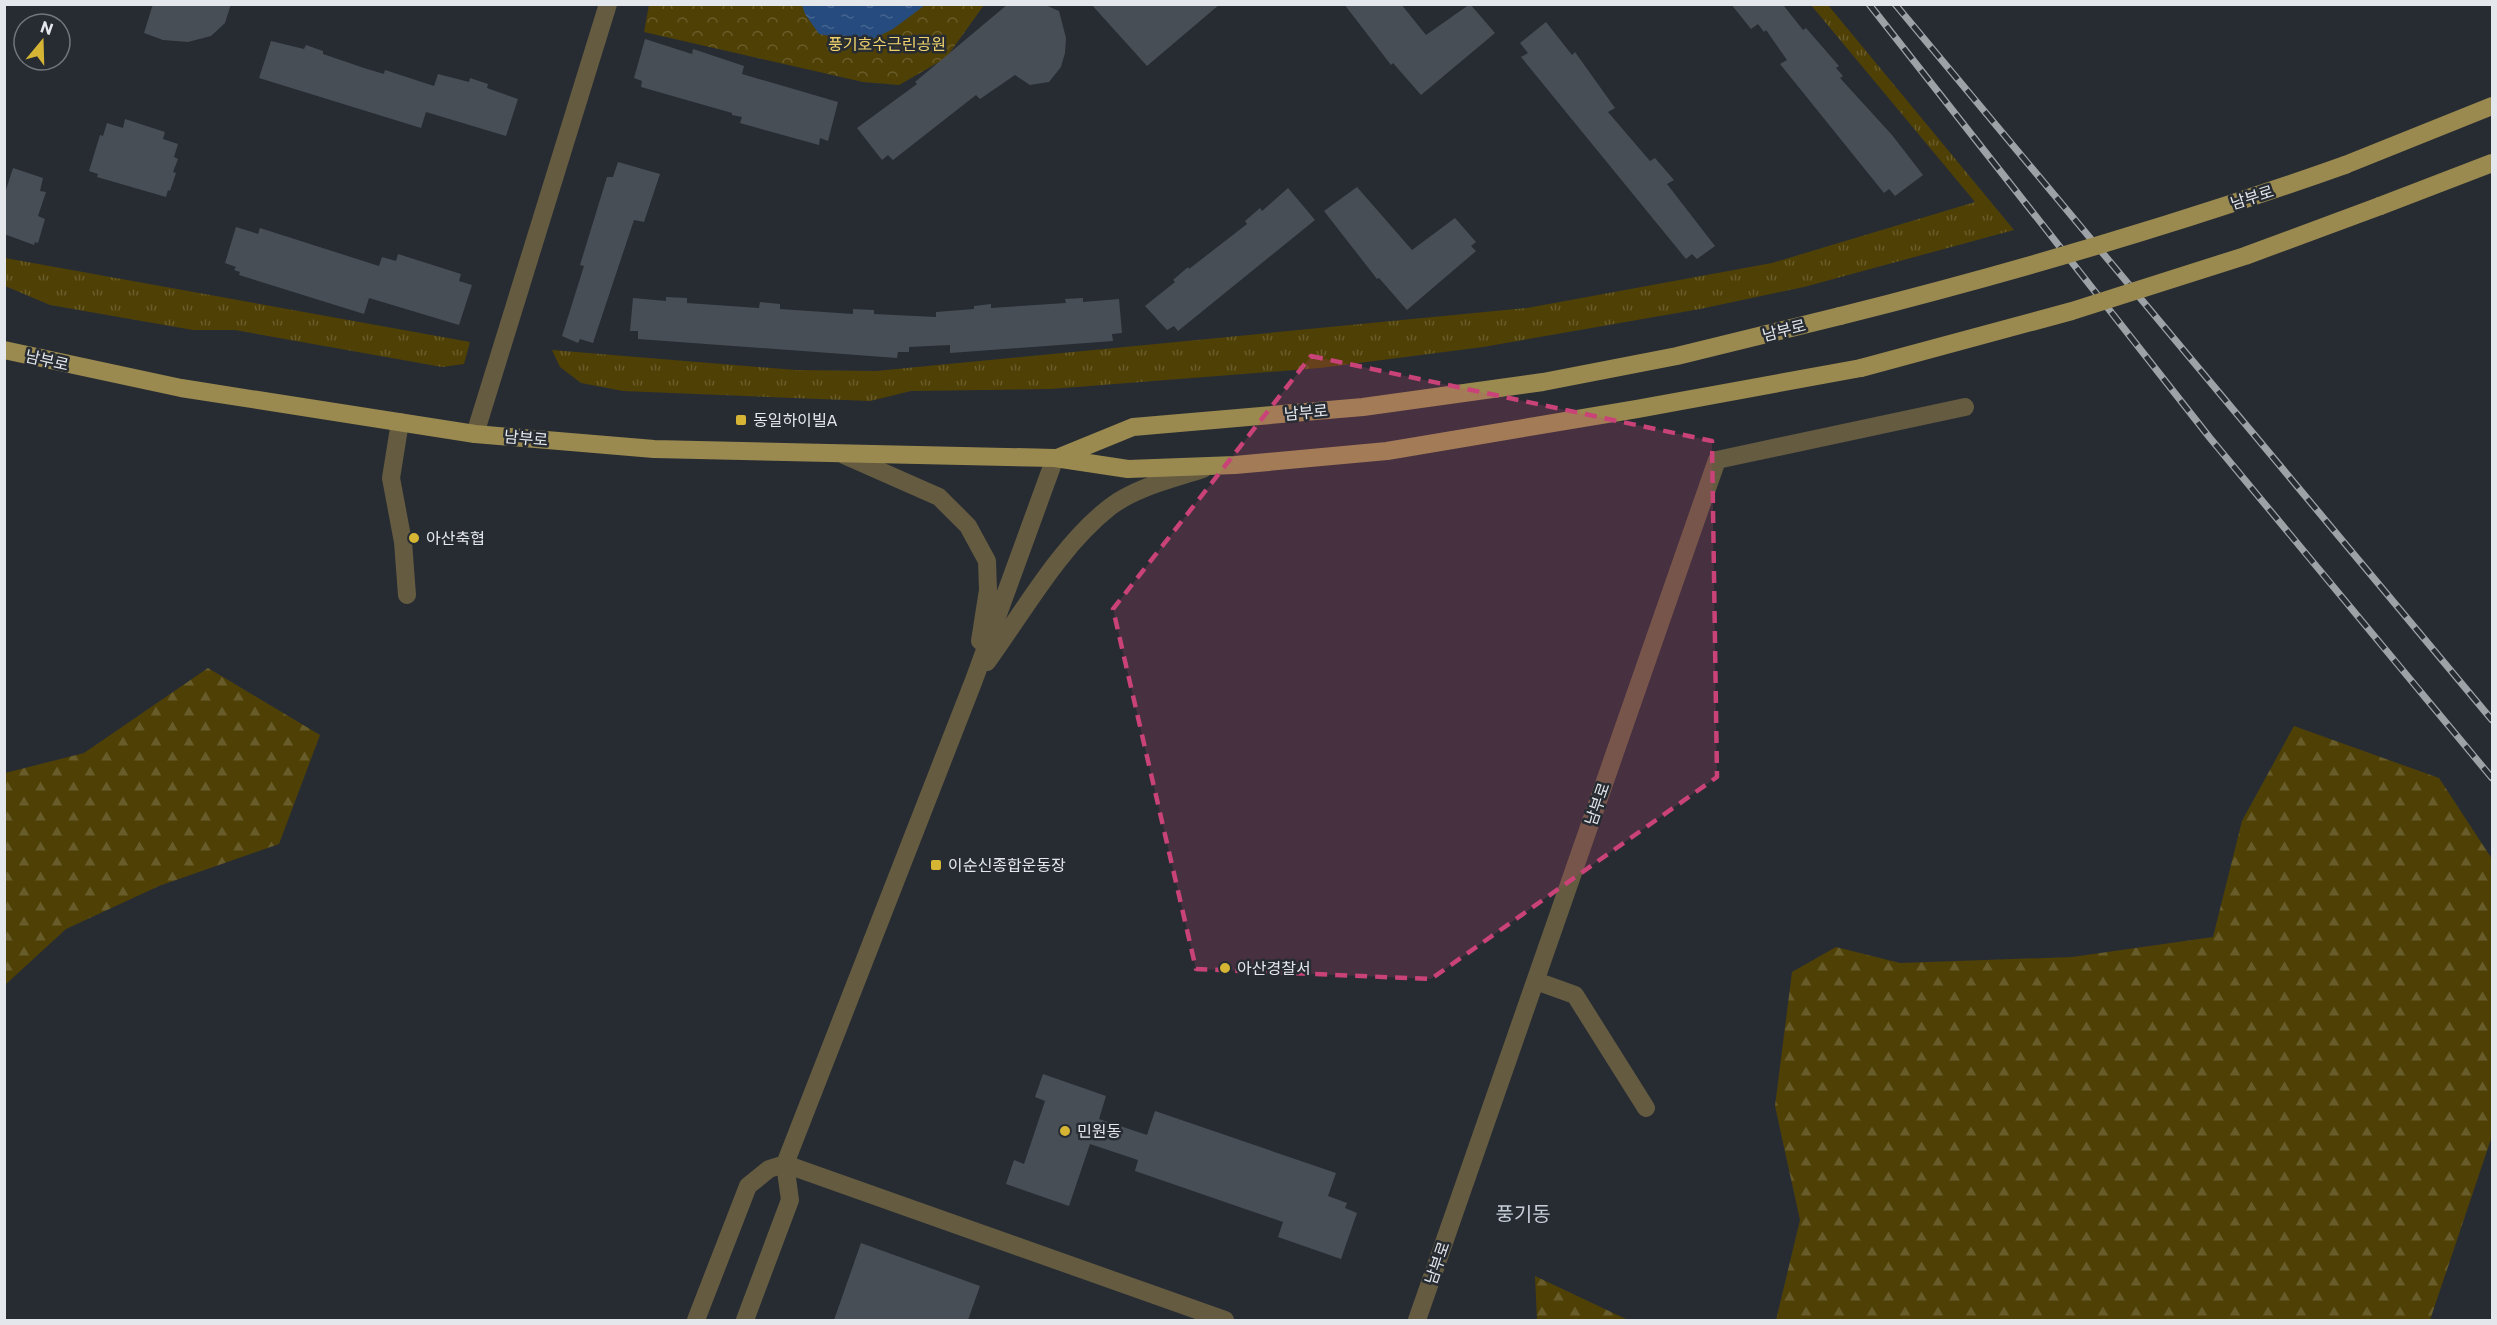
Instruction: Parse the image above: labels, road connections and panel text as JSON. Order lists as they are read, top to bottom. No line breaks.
{"streets":{"main road":["남부로"]},"districts":["풍기동"],"parks":["풍기호수근린공원"],"places":{"transit":["동일하이빌A","이순신종합운동장"],"other":["아산축협","아산경찰서","민원동"]},"north":"top"}
